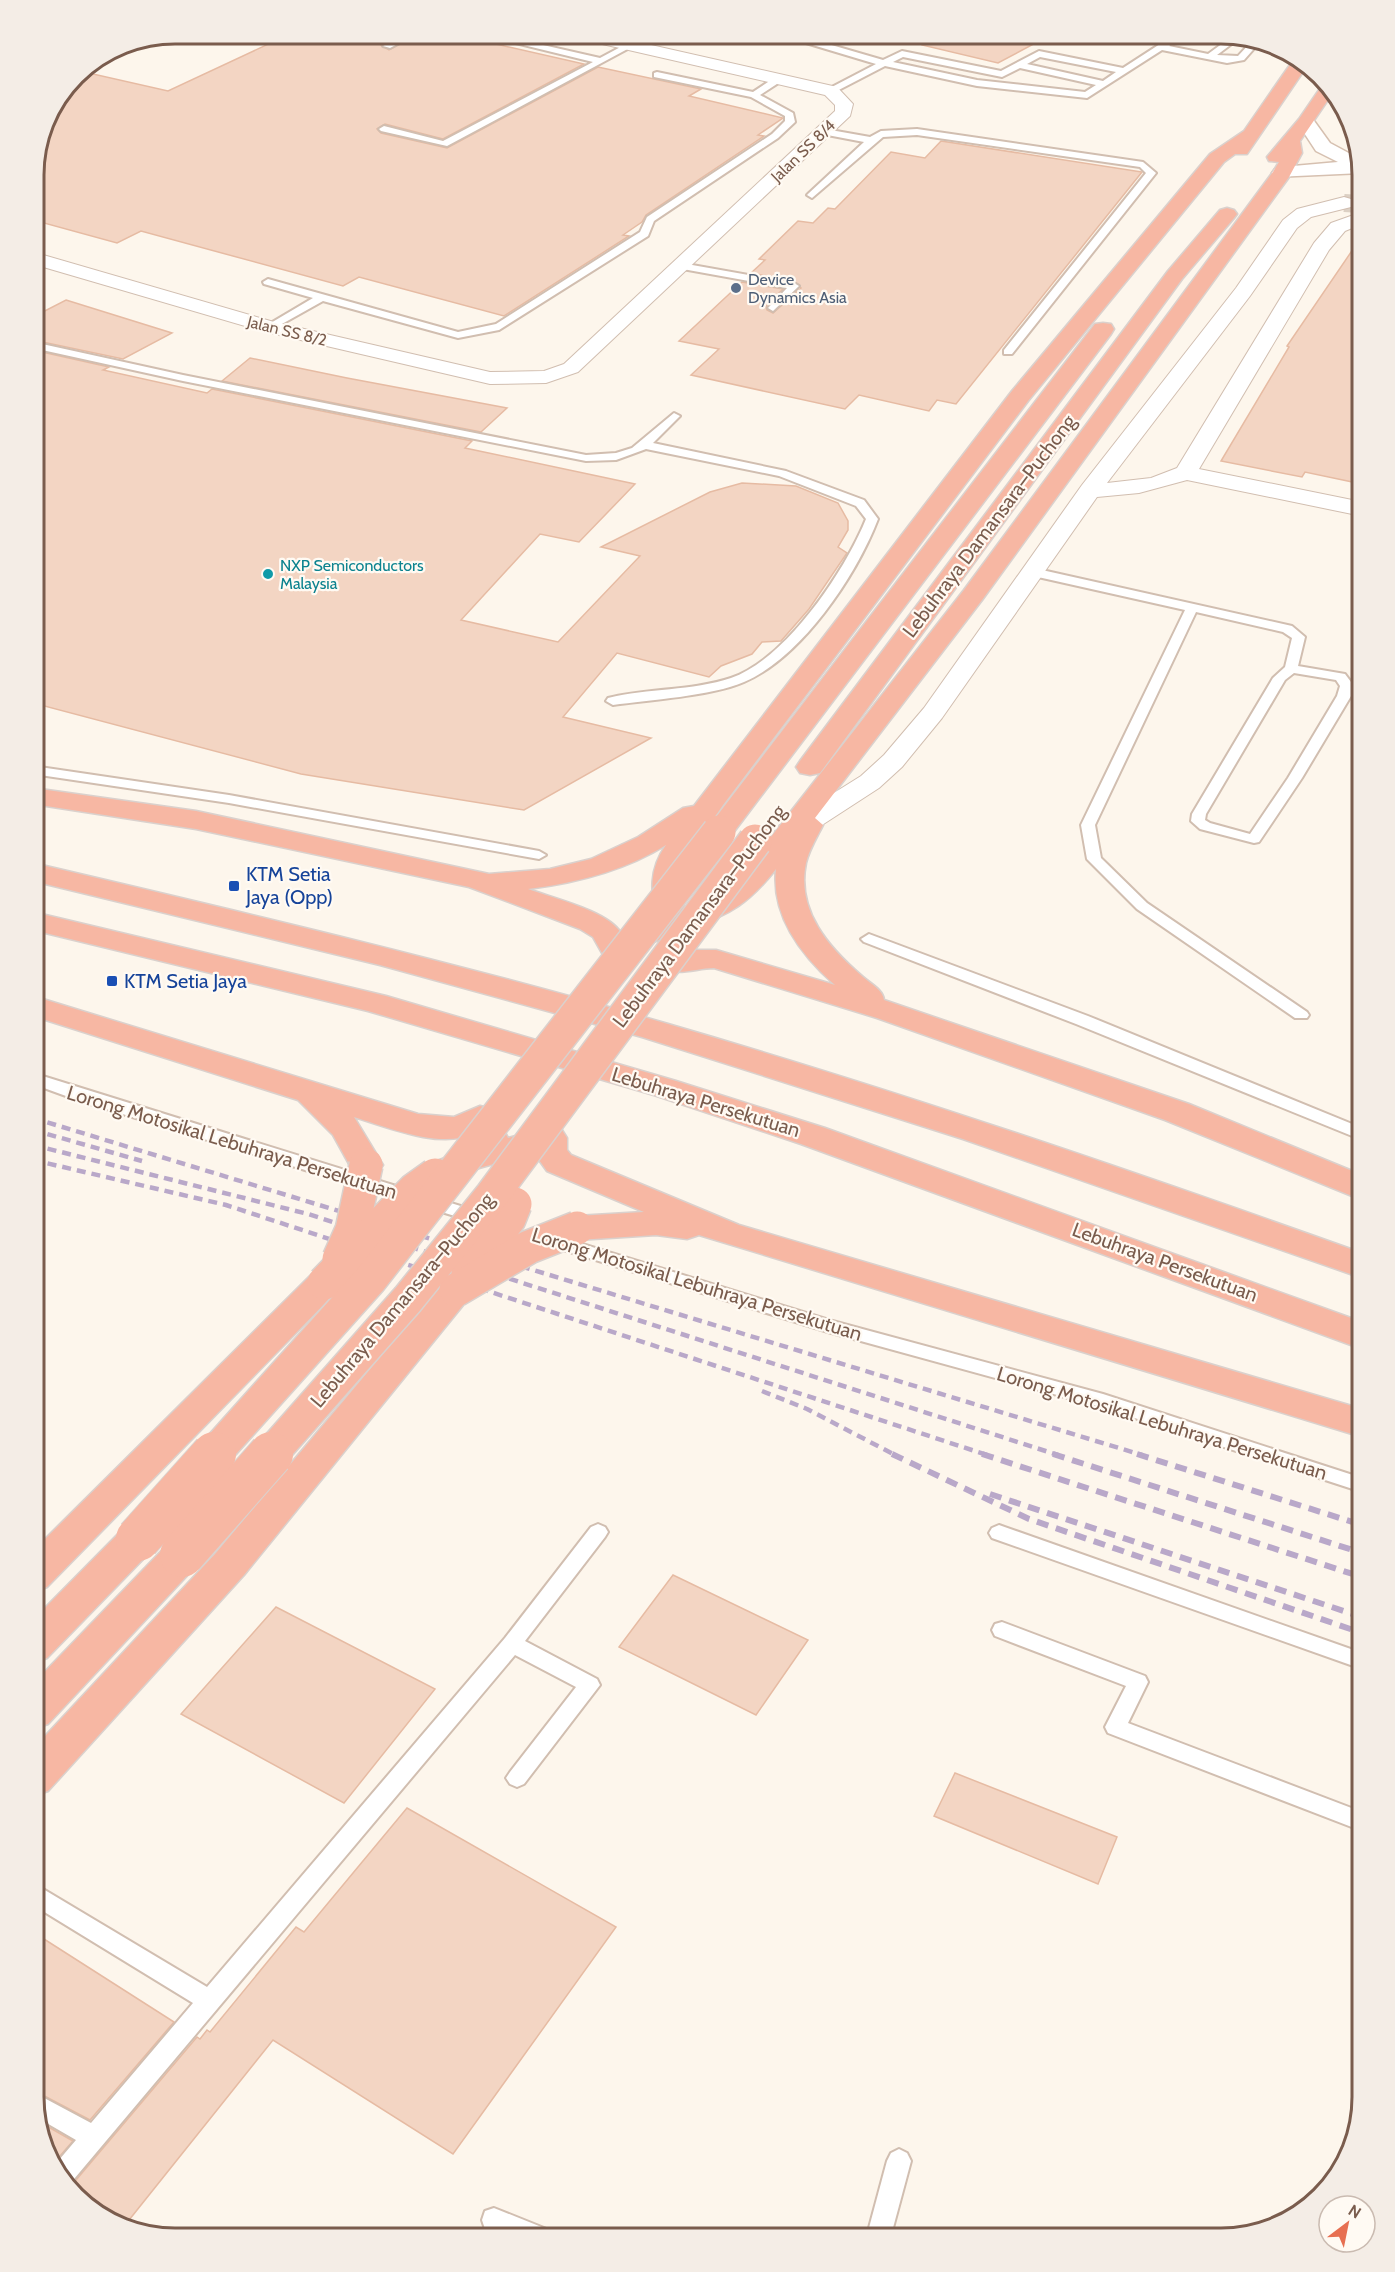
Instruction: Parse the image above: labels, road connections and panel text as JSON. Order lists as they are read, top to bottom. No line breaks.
{"streets":{"highway":["Lebuhraya Damansara–Puchong","Lebuhraya Persekutuan"],"street":["Jalan SS 8/4","Jalan SS 8/2"],"lane":["Lorong Motosikal Lebuhraya Persekutuan"]},"crossings":[["Jalan SS 8/4","Jalan SS 8/2"]],"places":{"other":["Device Dynamics Asia","NXP Semiconductors Malaysia"],"transit":["KTM Setia Jaya (Opp)","KTM Setia Jaya"]},"north":"top right"}
